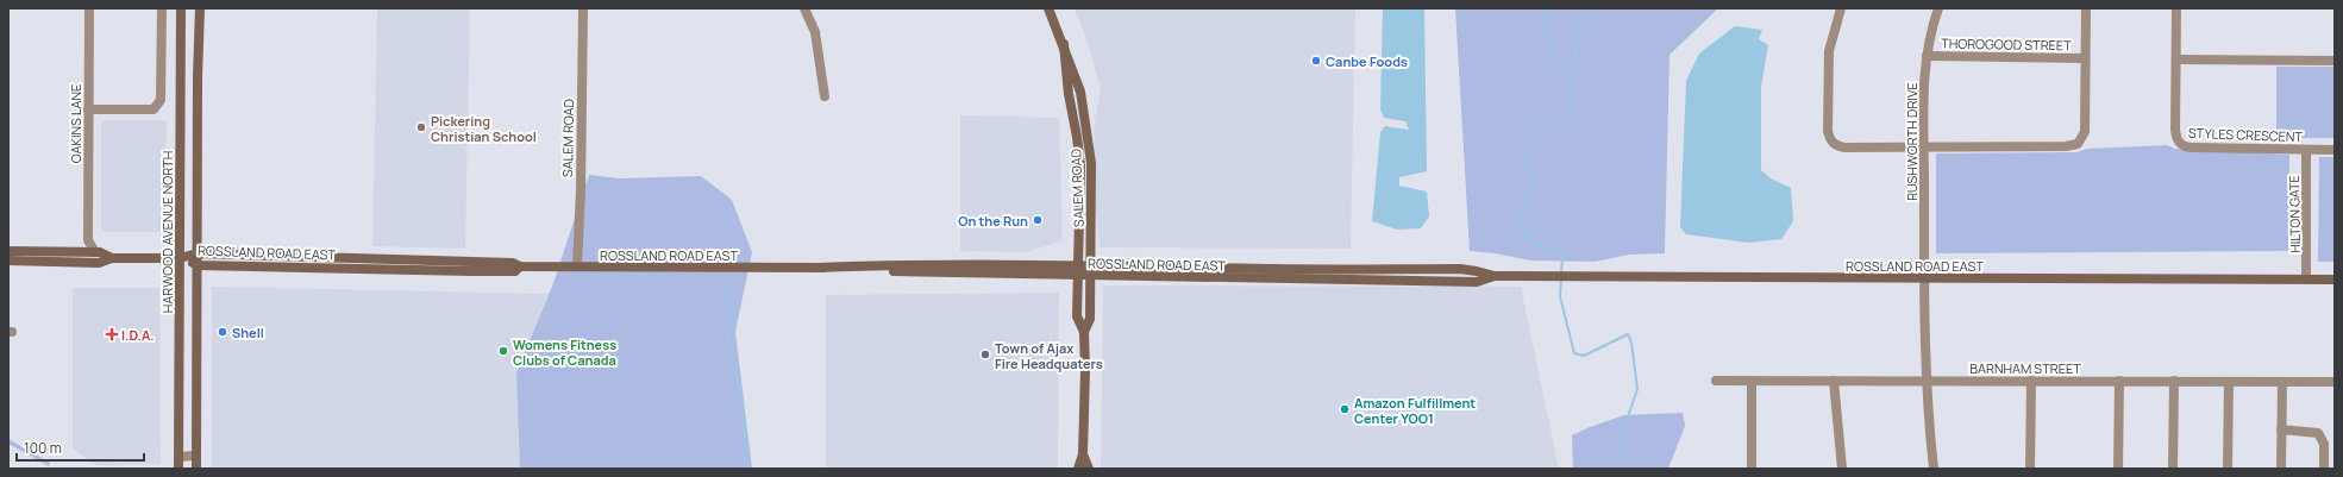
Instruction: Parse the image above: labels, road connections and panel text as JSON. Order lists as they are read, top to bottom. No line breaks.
{"streets":{"main road":["SALEM ROAD","HARWOOD AVENUE NORTH","ROSSLAND ROAD EAST"],"street":["THOROGOOD STREET","OAKINS LANE","STYLES CRESCENT","RUSHWORTH DRIVE","HILTON GATE","BARNHAM STREET"]},"crossings":[["THOROGOOD STREET","RUSHWORTH DRIVE"],["STYLES CRESCENT","HILTON GATE"],["SALEM ROAD","ROSSLAND ROAD EAST"],["RUSHWORTH DRIVE","ROSSLAND ROAD EAST"],["RUSHWORTH DRIVE","BARNHAM STREET"],["HILTON GATE","ROSSLAND ROAD EAST"],["HARWOOD AVENUE NORTH","ROSSLAND ROAD EAST"]],"places":{"other":["Canbe Foods","Pickering Christian School","On the Run","Shell","Womens Fitness Clubs of Canada","Town of Ajax Fire Headquaters","Amazon Fulfillment Center YOO1"],"health":["I.D.A."]},"scale_bar":"100 m"}
